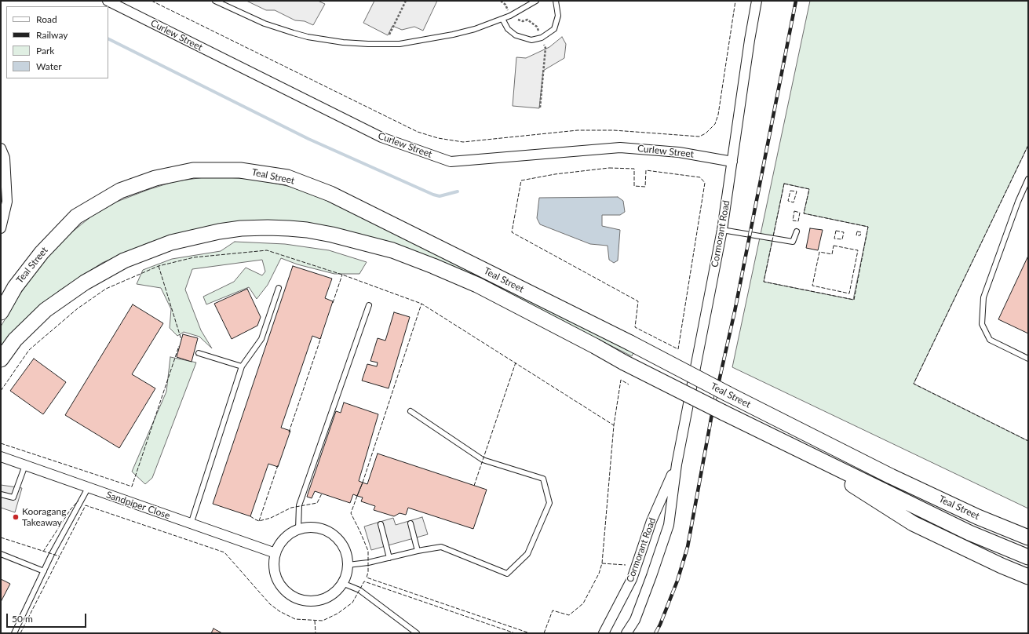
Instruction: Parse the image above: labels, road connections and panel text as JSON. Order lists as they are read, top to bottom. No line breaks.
{"streets":{"main road":["Teal Street"],"street":["Curlew Street","Cormorant Road","Sandpiper Close"]},"crossings":[["Curlew Street","Cormorant Road"]],"places":["Kooragang Takeaway"],"legend":["Road","Railway","Park","Water"],"scale_bar":"50 m"}
